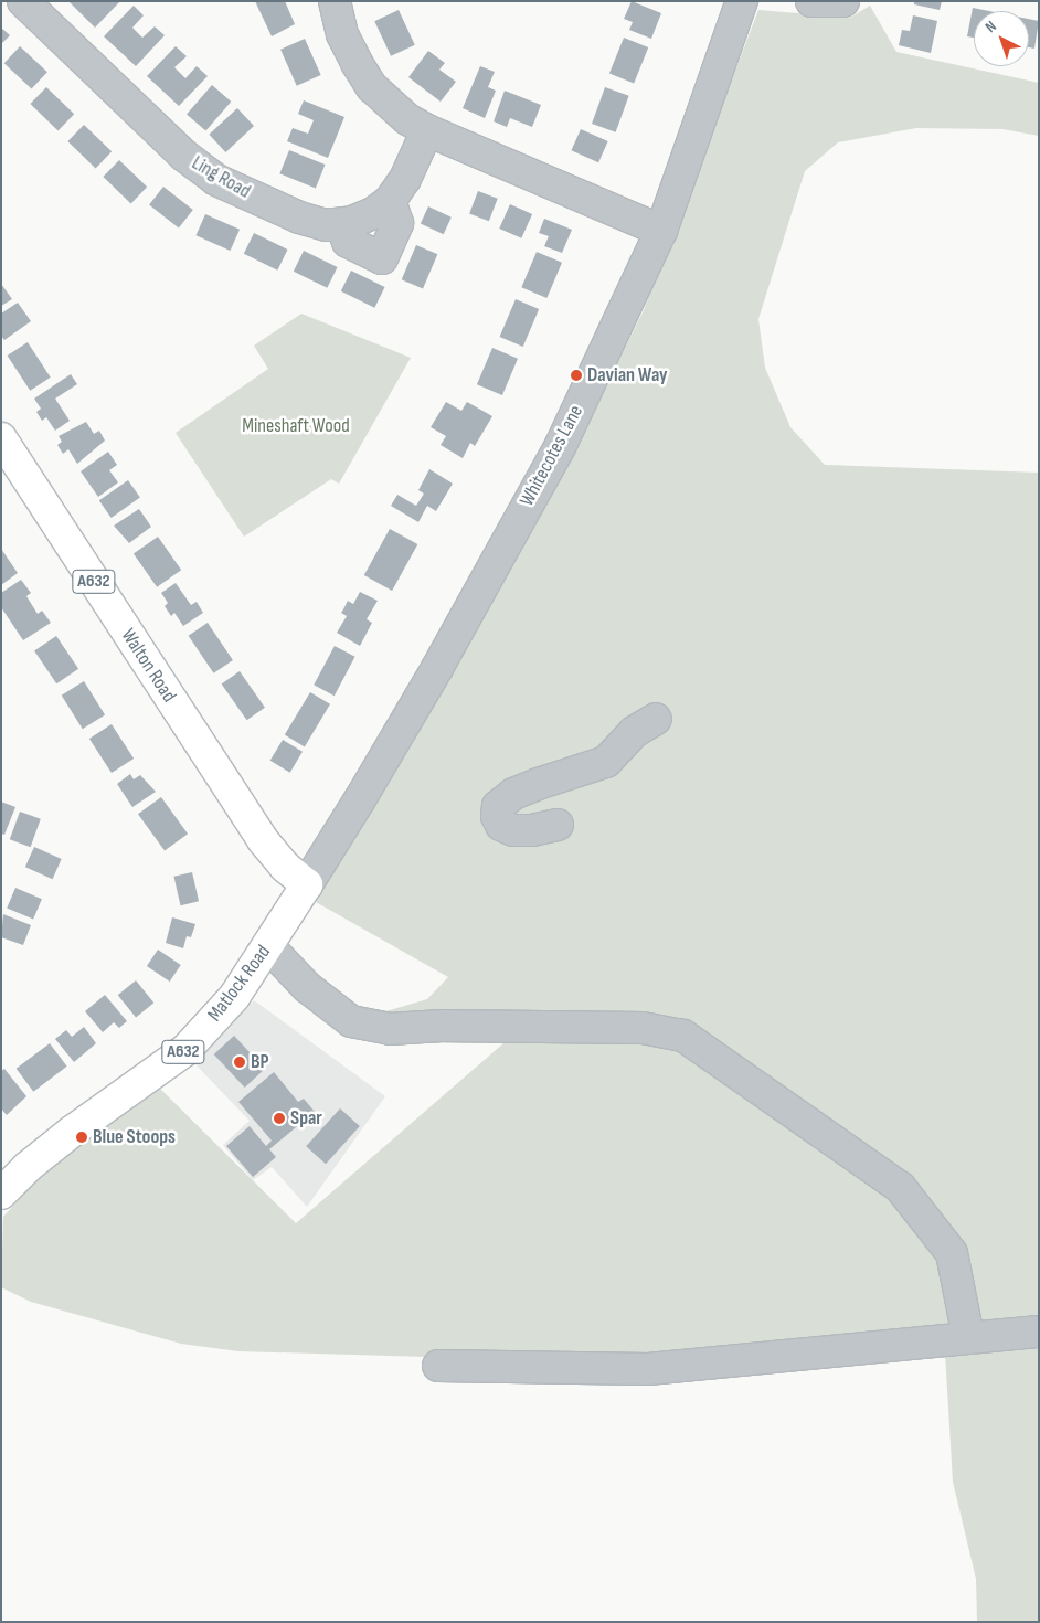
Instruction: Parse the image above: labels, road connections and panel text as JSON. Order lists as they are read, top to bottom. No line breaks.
{"streets":{"main road":["A632","Walton Road","Matlock Road"],"street":["Ling Road","Whitecotes Lane"]},"crossings":[["Whitecotes Lane","Walton Road"],["Whitecotes Lane","Matlock Road"],["Walton Road","Matlock Road"]],"parks":["Mineshaft Wood"],"places":["Davian Way","BP","Spar","Blue Stoops"],"north":"top left"}
